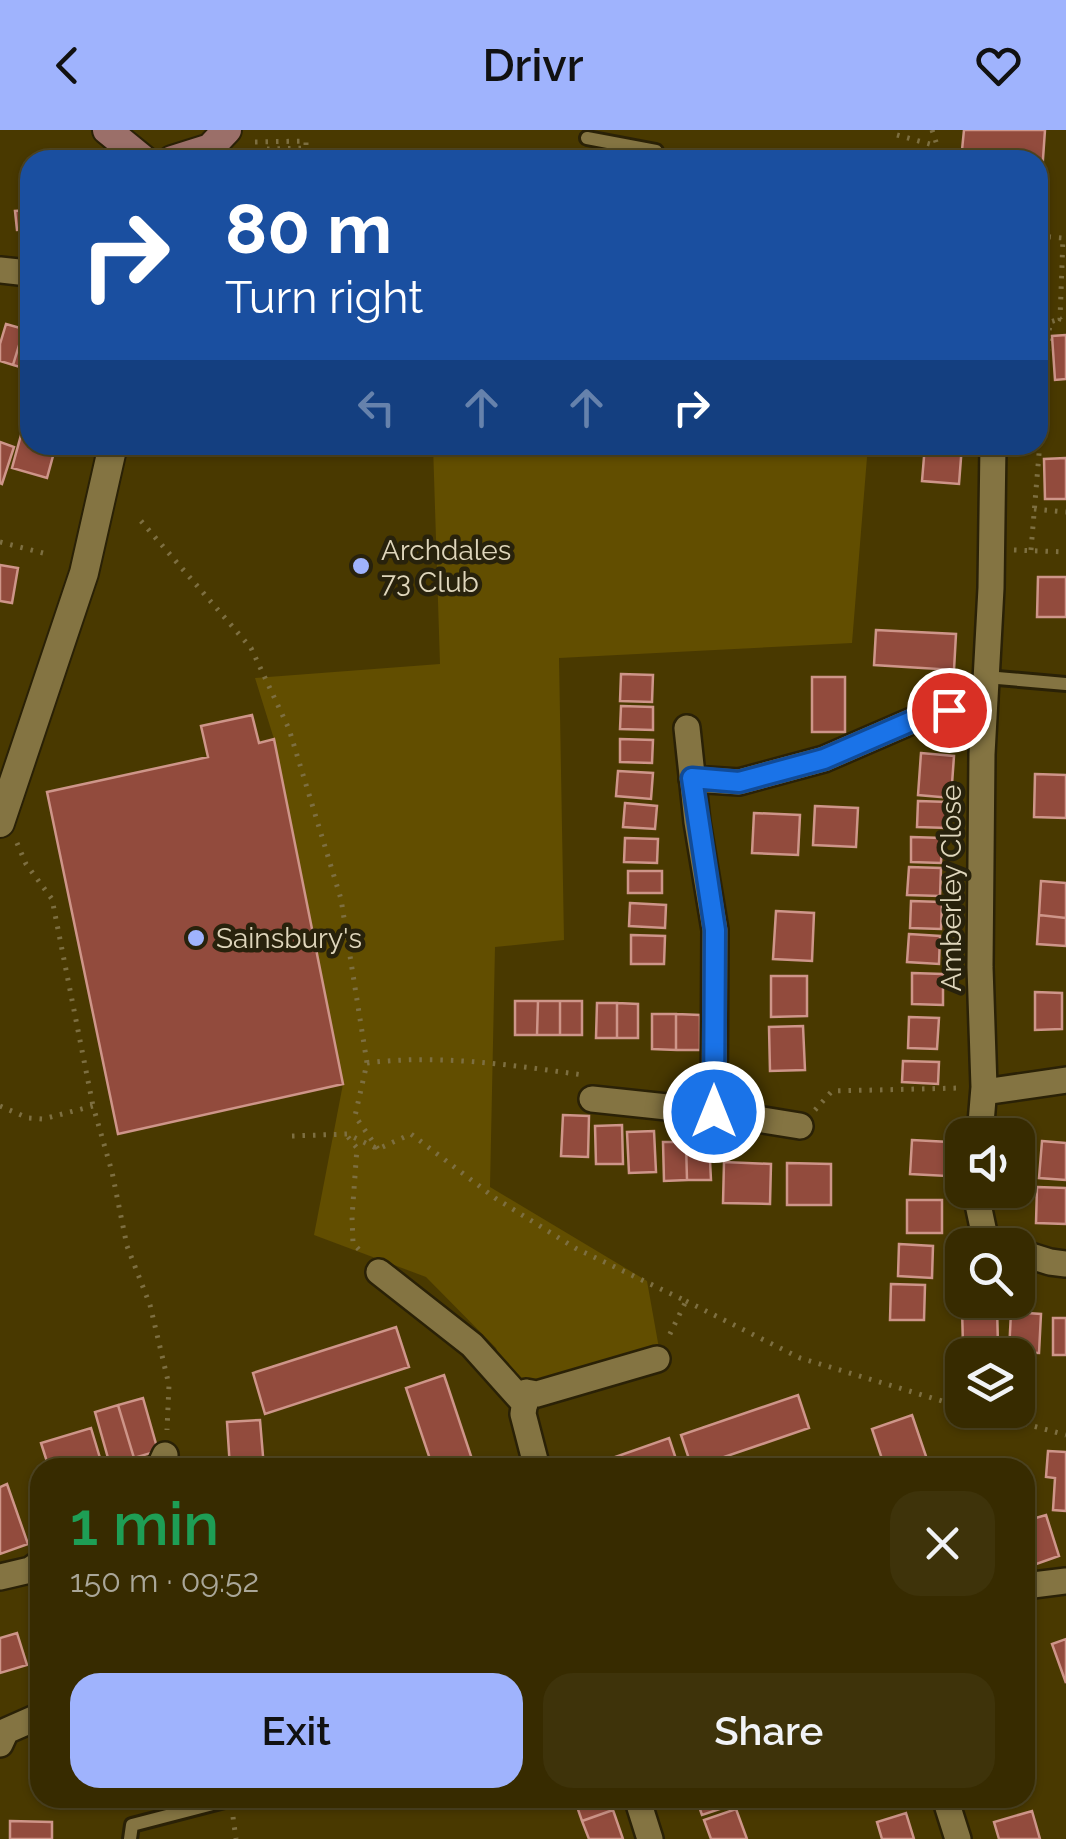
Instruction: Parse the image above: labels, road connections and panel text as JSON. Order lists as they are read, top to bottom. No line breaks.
{"streets":{"street":["Amberley Close"]},"places":["Archdales 73 Club","Sainsbury's"],"page":{"header":"Drivr","turn":["80 m","Turn right"],"heading":["1 min","150 m · 09:52"],"buttons":["Exit","Share"]}}
